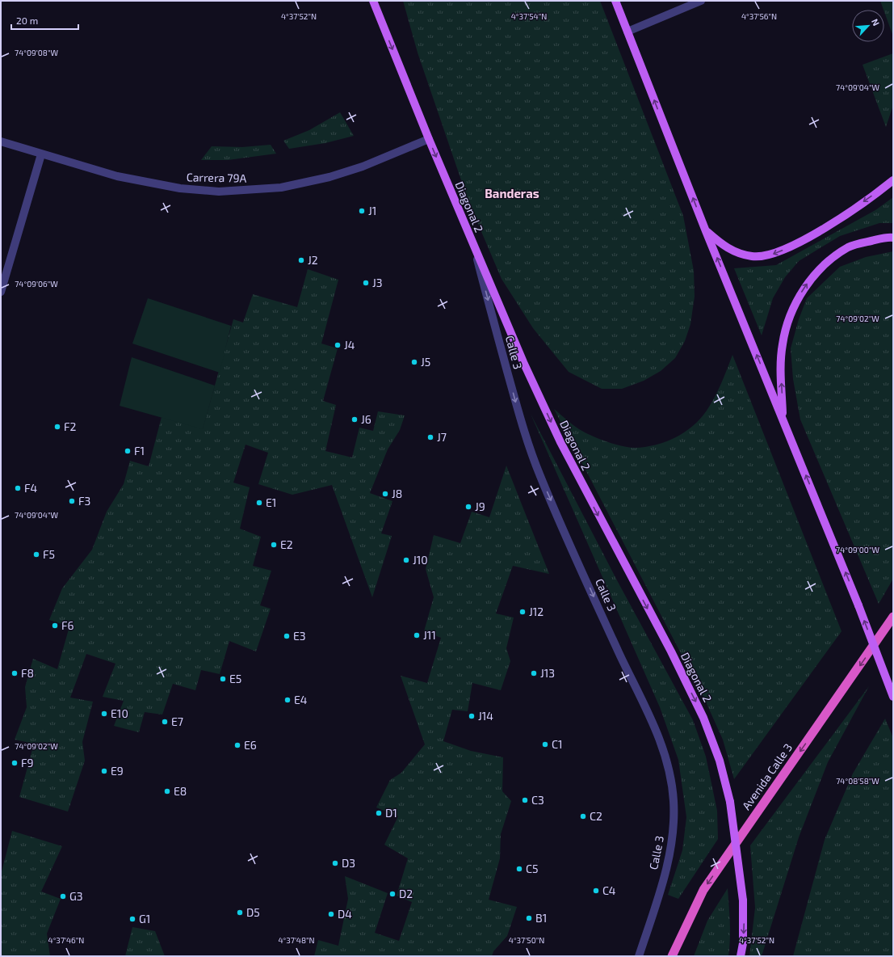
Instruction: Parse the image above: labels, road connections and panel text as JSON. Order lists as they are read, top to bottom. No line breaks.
{"streets":{"highway":["Avenida Calle 3"],"main road":["Diagonal 2"],"street":["Carrera 79A","Calle 3"]},"crossings":[["Carrera 79A","Diagonal 2"],["Diagonal 2","Calle 3"]],"one_way":["Diagonal 2","Calle 3","Avenida Calle 3"],"districts":["Banderas"],"places":["J1","J2","J3","J4","J5","J6","F2","J7","F1","F4","J8","F3","E1","J9","E2","F5","J10","J12","F6","J11","E3","F8","J13","E5","E4","E10","J14","E7","C1","E6","F9","E9","E8","C3","D1","C2","D3","C5","C4","D2","G3","D5","D4","B1","G1"],"scale_bar":"20 m","north":"top right","coordinates":["4°37'52\"N","4°37'54\"N","4°37'56\"N","74°09'08\"W","74°09'04\"W","74°09'06\"W","74°09'02\"W","74°09'00\"W","74°08'58\"W","4°37'46\"N","4°37'48\"N","4°37'50\"N"]}
